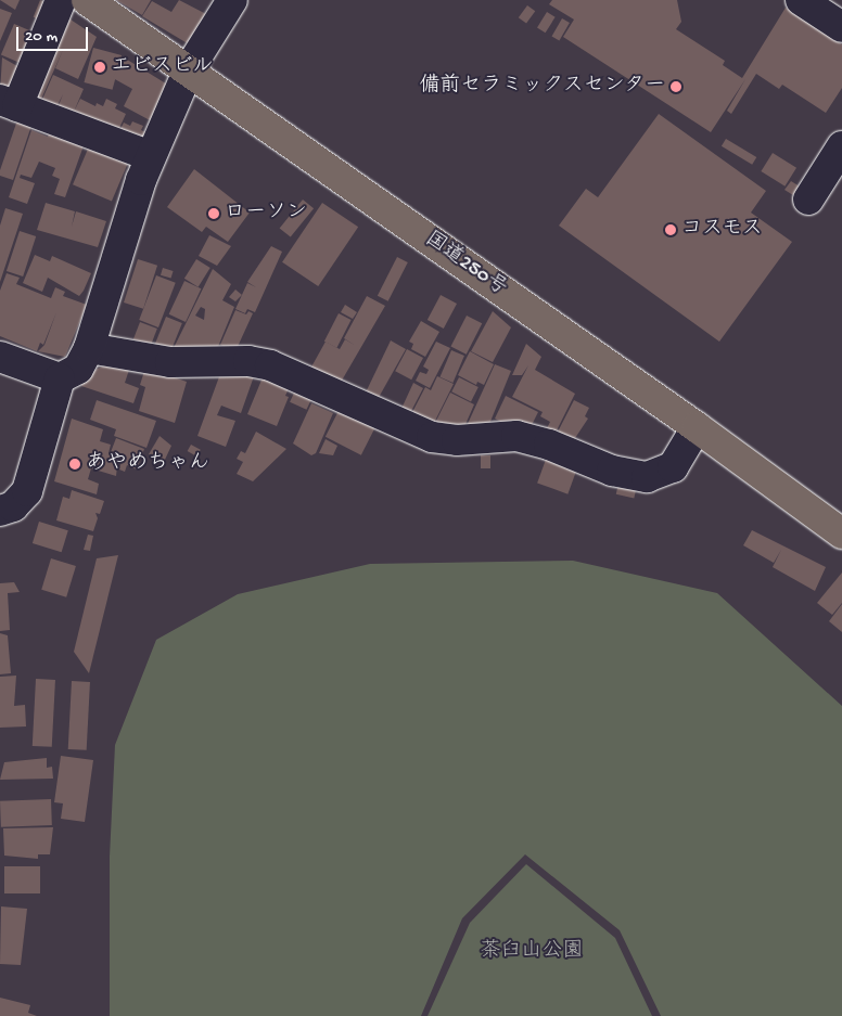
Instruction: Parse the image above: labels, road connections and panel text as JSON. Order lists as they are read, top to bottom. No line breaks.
{"streets":{"highway":["国道250号"]},"parks":["茶臼山公園"],"places":["エビスビル","備前セラミックスセンター","ローソン","コスモス","あやめちゃん"],"scale_bar":"20 m"}
